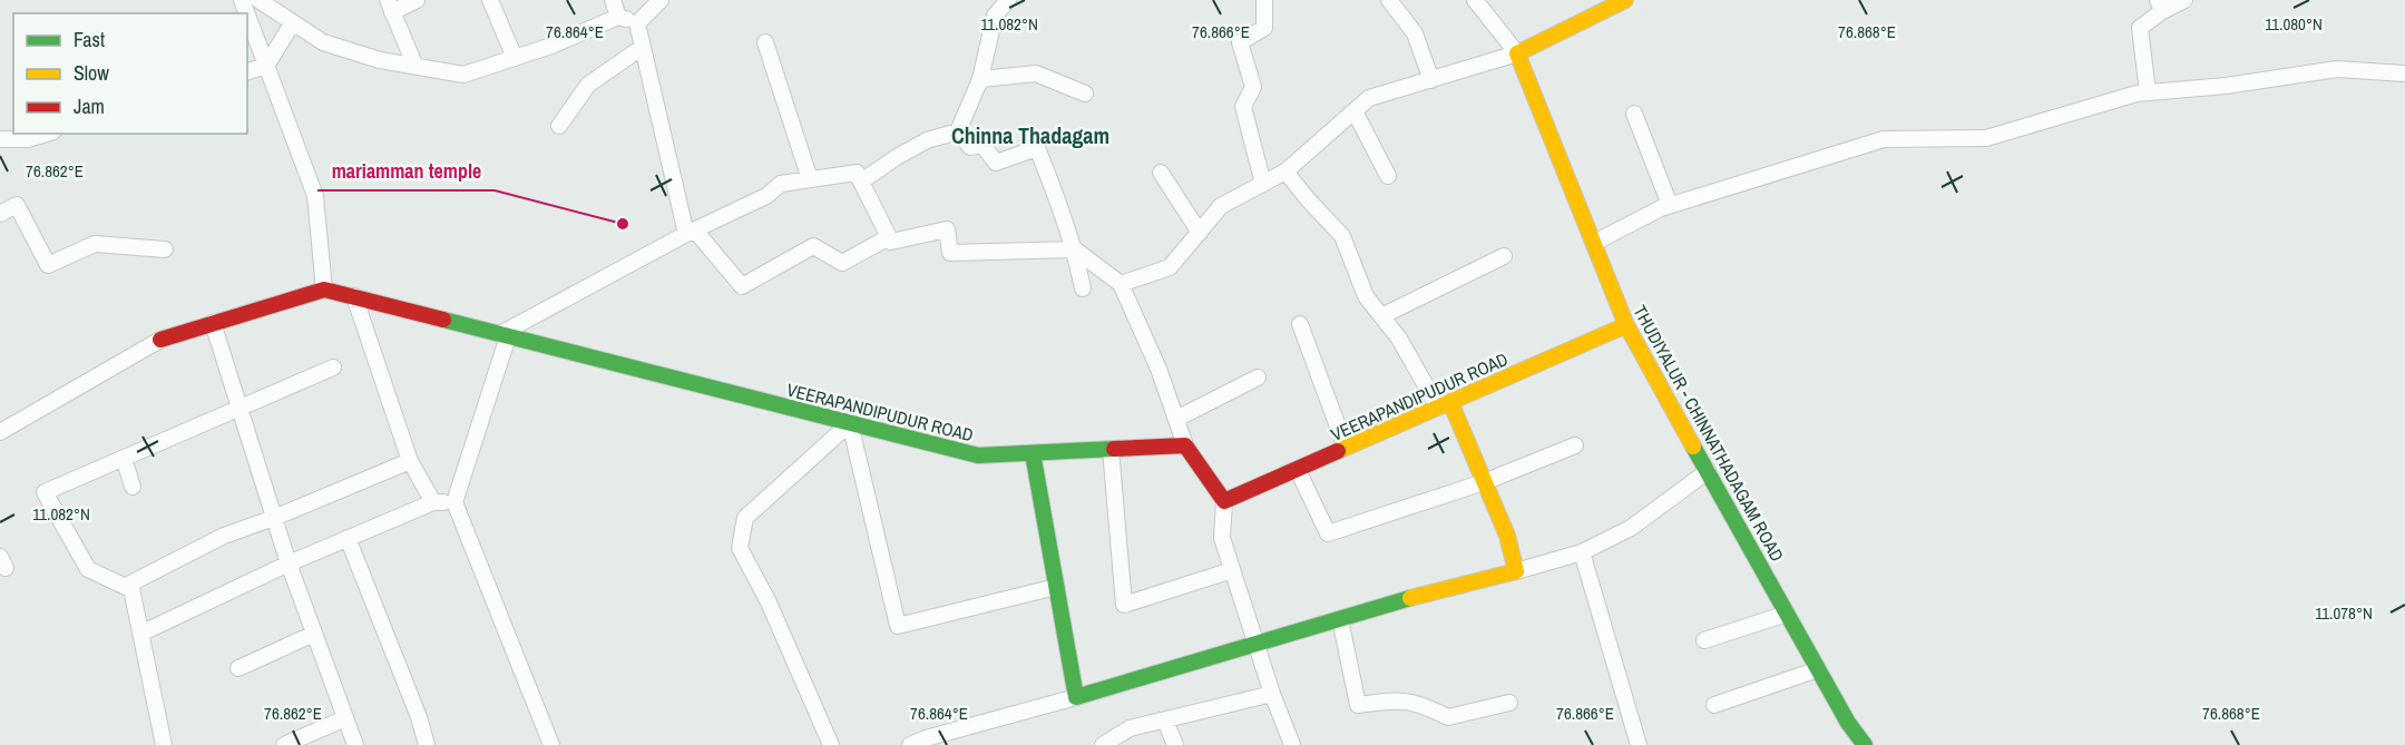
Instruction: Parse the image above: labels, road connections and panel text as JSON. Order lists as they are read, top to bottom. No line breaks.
{"streets":{"street":["VEERAPANDIPUDUR ROAD","THUDIYALUR - CHINNATHADAGAM ROAD"]},"crossings":[["VEERAPANDIPUDUR ROAD","THUDIYALUR - CHINNATHADAGAM ROAD"]],"districts":["Chinna Thadagam"],"places":["mariamman temple"],"legend":["Fast","Slow","Jam"],"coordinates":["11.080°N","11.082°N","76.868°E","76.864°E","76.866°E","76.862°E","11.078°N"]}
